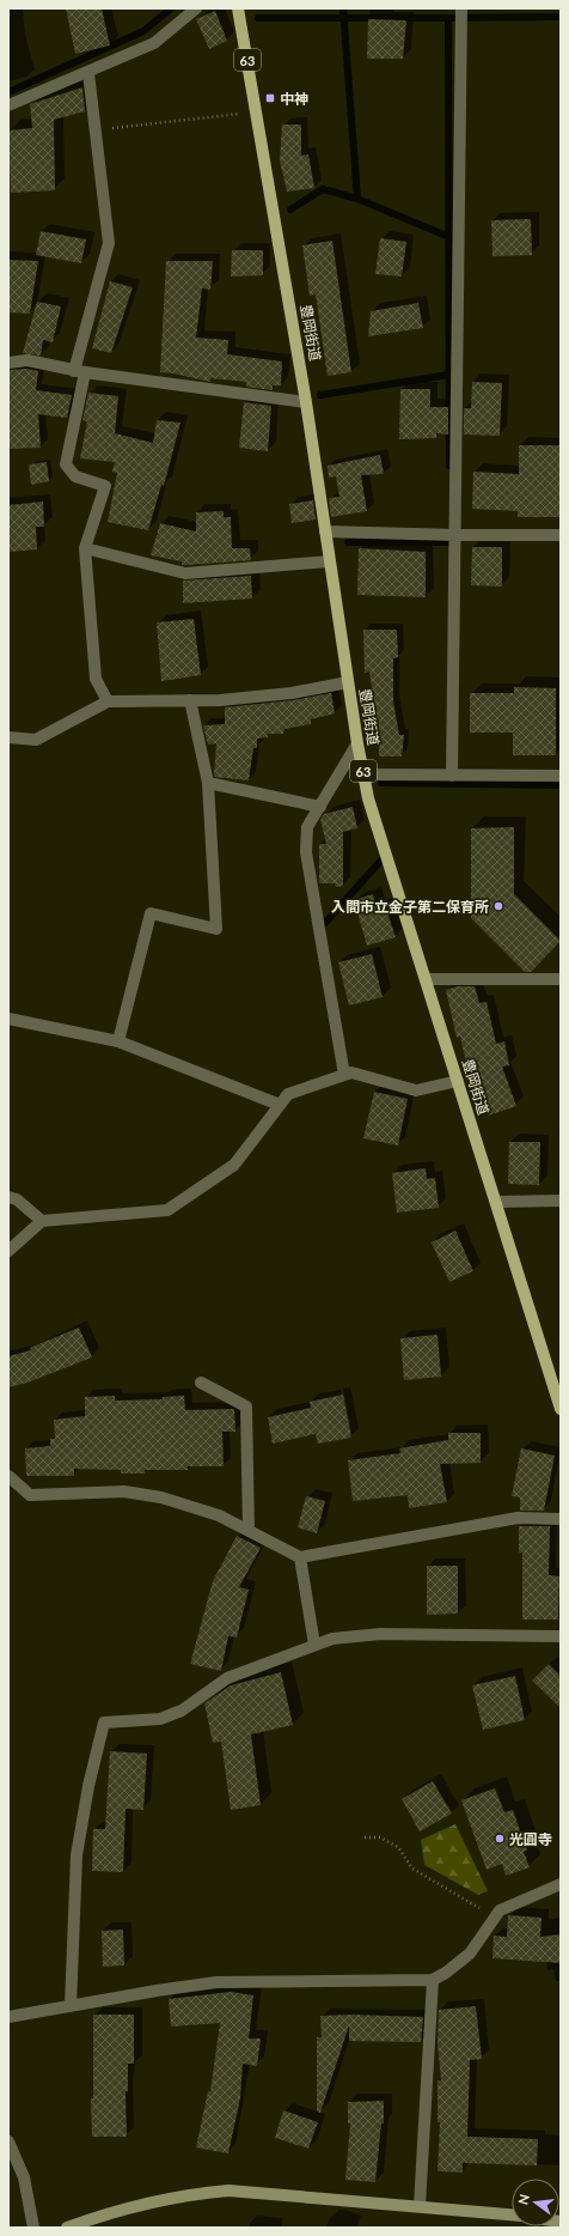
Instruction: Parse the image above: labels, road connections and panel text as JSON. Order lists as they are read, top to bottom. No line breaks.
{"streets":{"main road":["63","豊岡街道"]},"places":{"transit":["中神"],"other":["入間市立金子第二保育所","光圓寺"]},"north":"left"}
